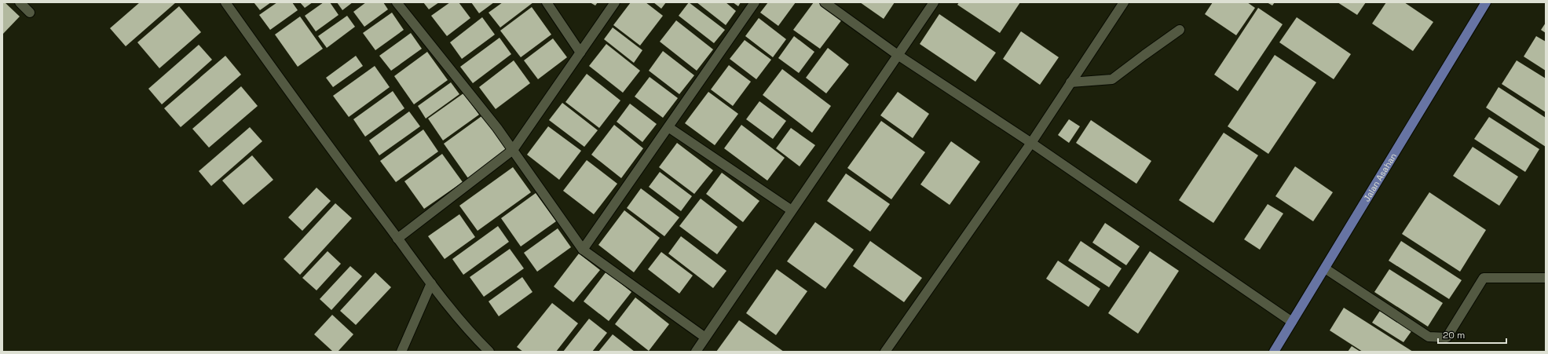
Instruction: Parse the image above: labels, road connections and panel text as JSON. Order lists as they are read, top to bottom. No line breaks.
{"streets":{"main road":["Jalan Asahan"]},"scale_bar":"20 m"}
